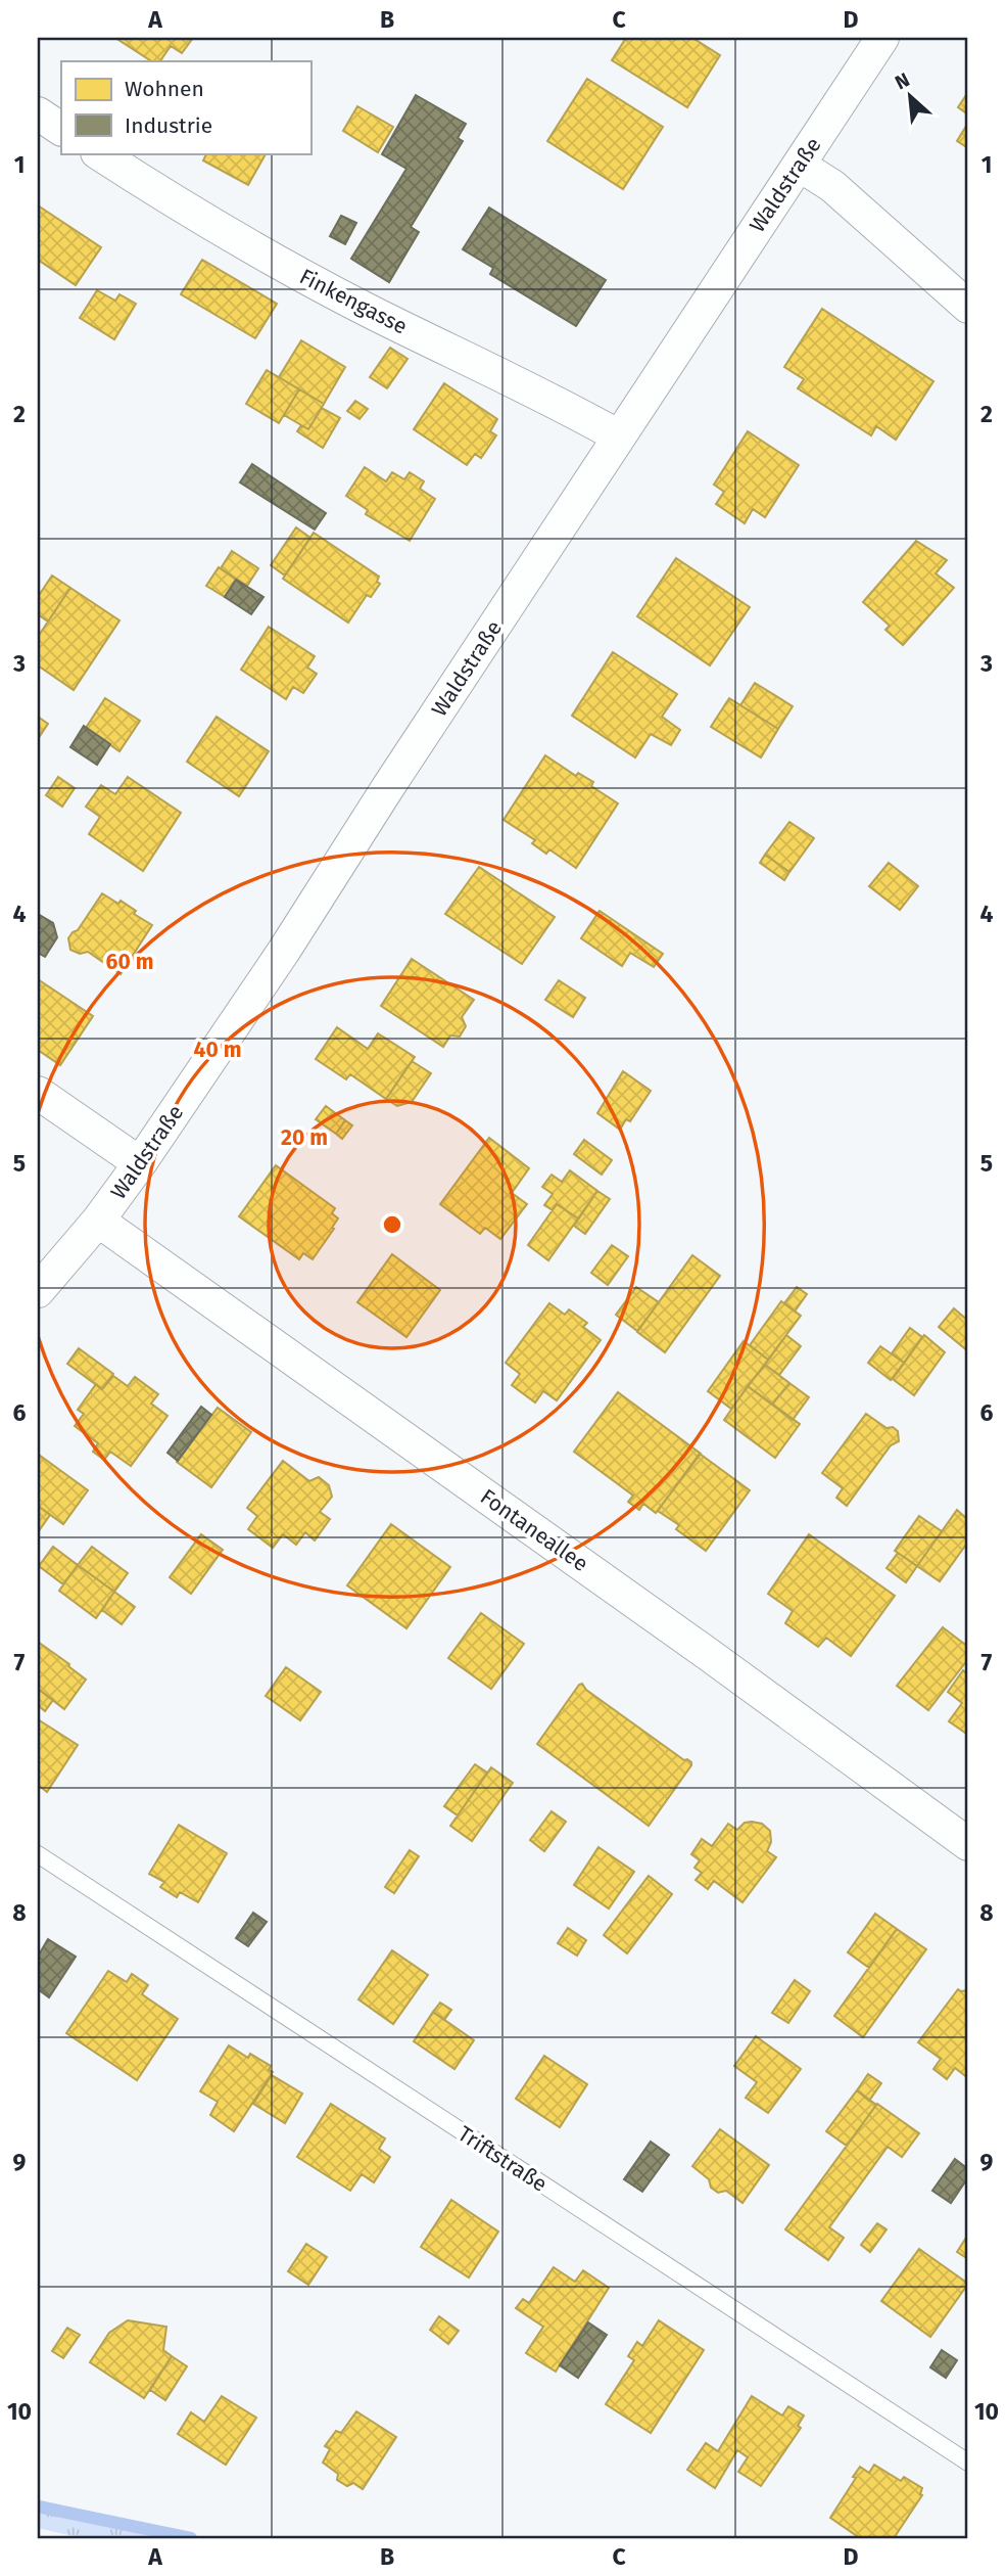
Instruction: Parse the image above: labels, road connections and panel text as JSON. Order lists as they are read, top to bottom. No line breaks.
{"streets":{"street":["Waldstraße","Finkengasse","Fontaneallee"],"lane":["Triftstraße"]},"crossings":[["Waldstraße","Finkengasse"],["Waldstraße","Fontaneallee"]],"legend":["Wohnen","Industrie"],"north":"top left","grid":{"columns":["A","B","C","D"],"rows":["1","2","3","4","5","6","7","8","9","10"]},"rings":["60 m","40 m","20 m"]}
